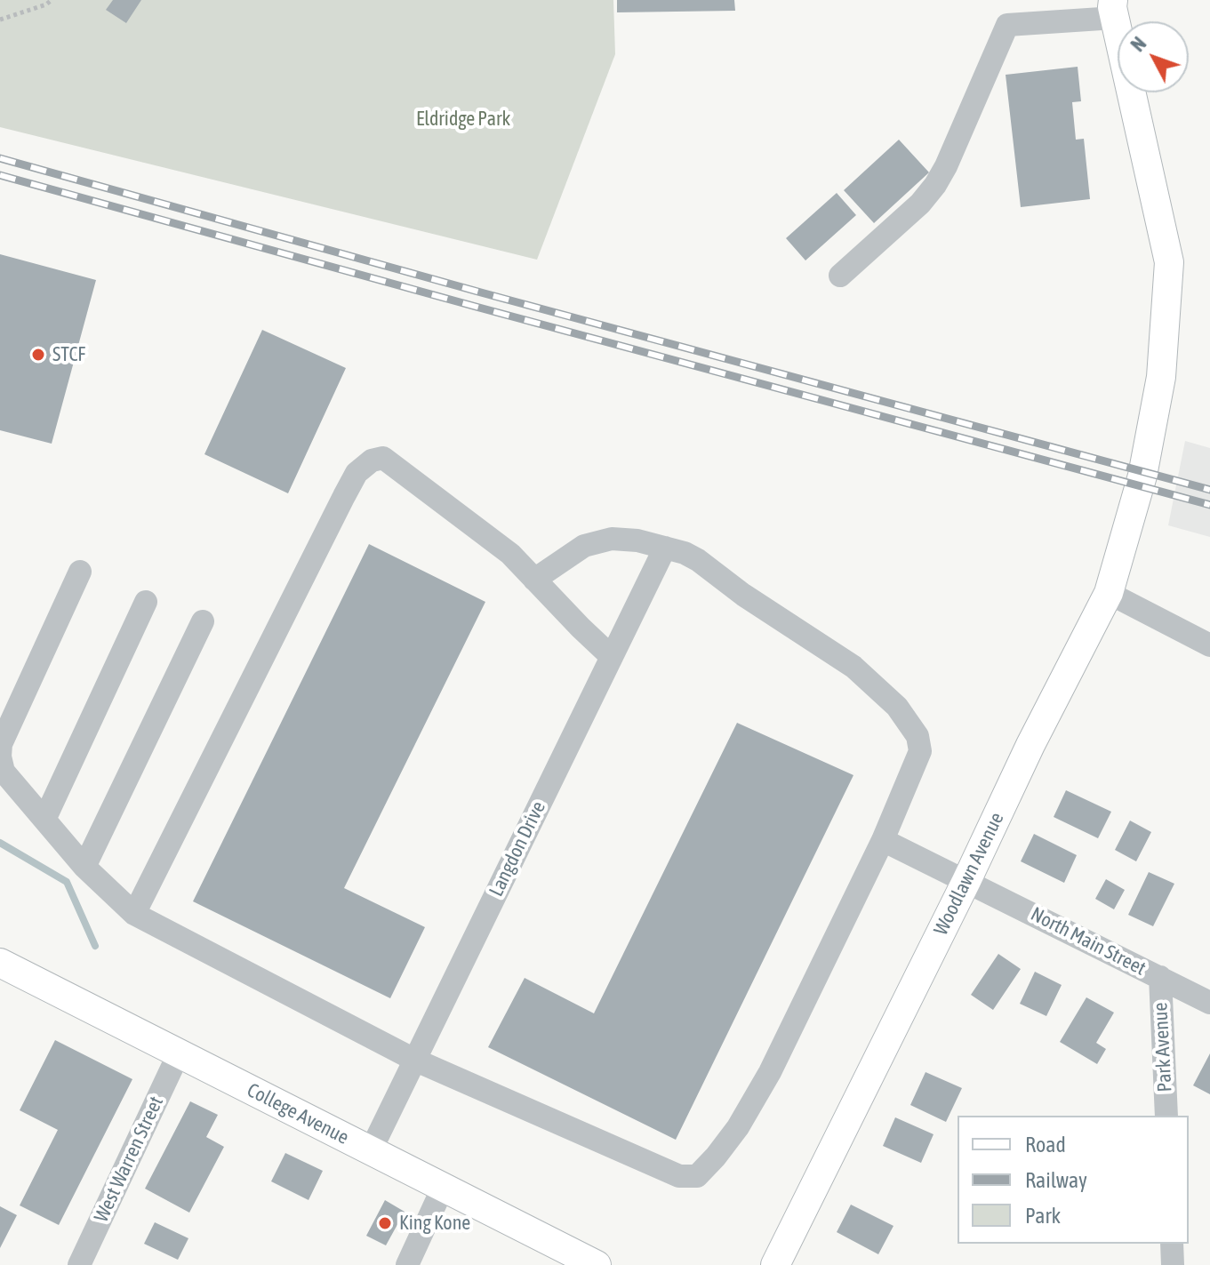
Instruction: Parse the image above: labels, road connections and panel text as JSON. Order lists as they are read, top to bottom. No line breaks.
{"streets":{"main road":["Woodlawn Avenue","College Avenue"],"street":["Langdon Drive","North Main Street","Park Avenue","West Warren Street"]},"crossings":[["Langdon Drive","College Avenue"],["Woodlawn Avenue","North Main Street"],["North Main Street","Park Avenue"],["College Avenue","West Warren Street"]],"parks":["Eldridge Park"],"places":["STCF","King Kone"],"legend":["Road","Railway","Park"],"north":"top left"}
